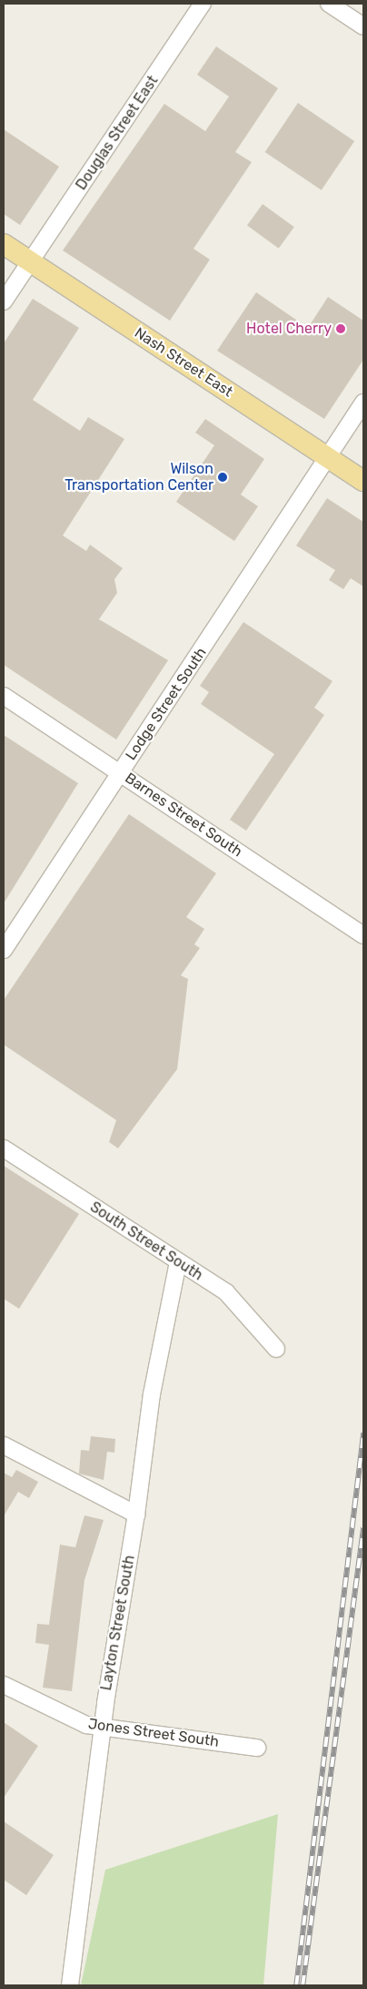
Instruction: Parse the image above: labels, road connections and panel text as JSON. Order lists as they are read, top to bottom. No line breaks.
{"streets":{"main road":["Nash Street East"],"street":["Douglas Street East","Lodge Street South","Barnes Street South","South Street South","Layton Street South","Jones Street South"]},"crossings":[["Douglas Street East","Nash Street East"],["Nash Street East","Lodge Street South"],["Lodge Street South","Barnes Street South"],["South Street South","Layton Street South"],["Layton Street South","Jones Street South"]],"places":["Hotel Cherry","Wilson Transportation Center"]}
